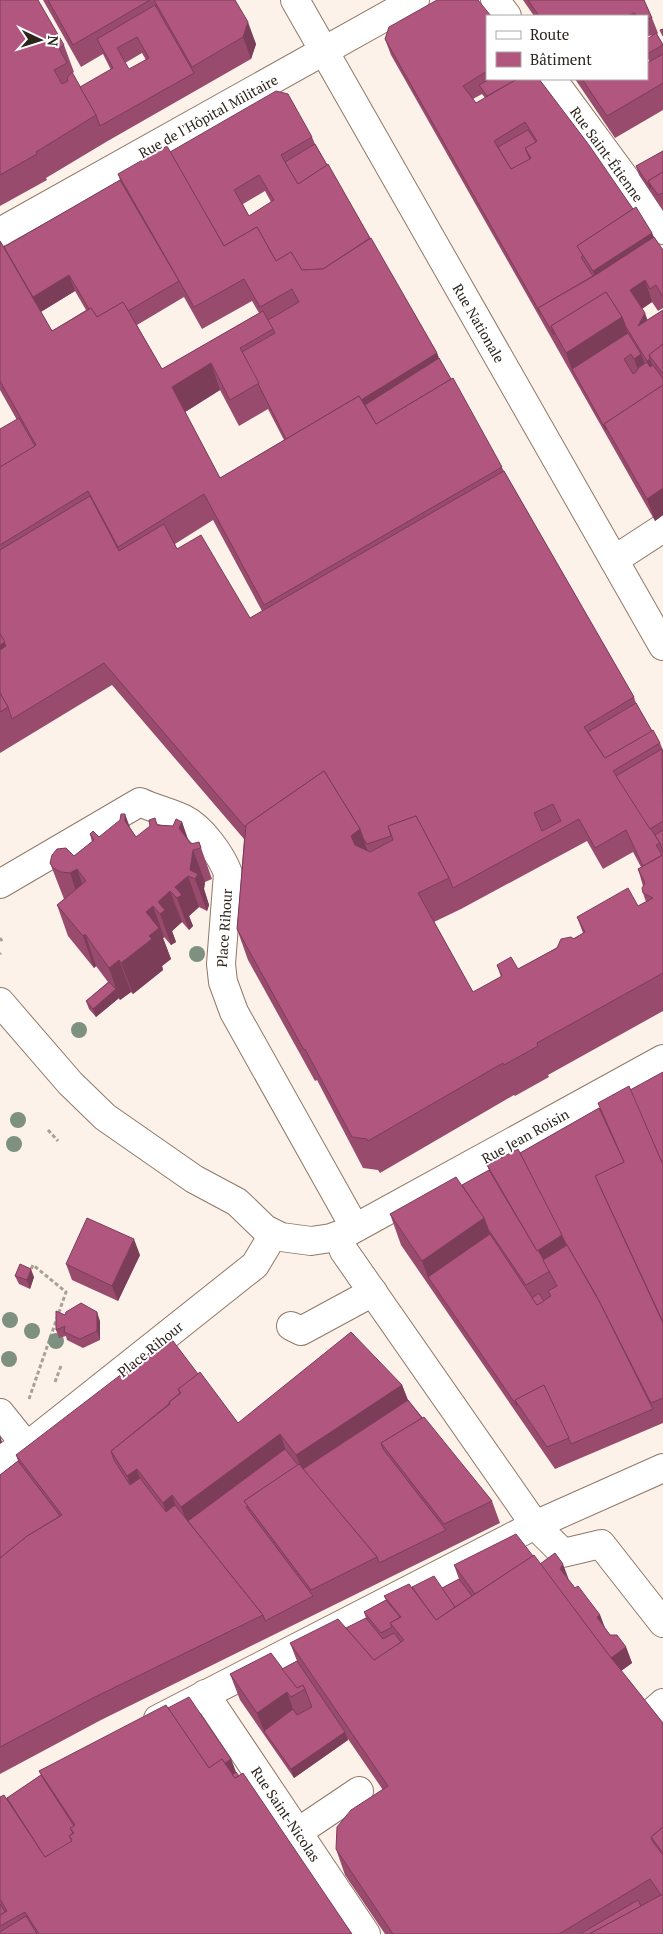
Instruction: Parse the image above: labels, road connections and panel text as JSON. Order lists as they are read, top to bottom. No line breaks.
{"streets":{"street":["Rue de l'Hôpital Militaire","Rue Saint-Étienne","Rue Nationale","Place Rihour","Rue Jean Roisin","Rue Saint-Nicolas"]},"crossings":[["Rue de l'Hôpital Militaire","Rue Nationale"],["Place Rihour","Rue Jean Roisin"]],"legend":["Route","Bâtiment"],"north":"right"}
